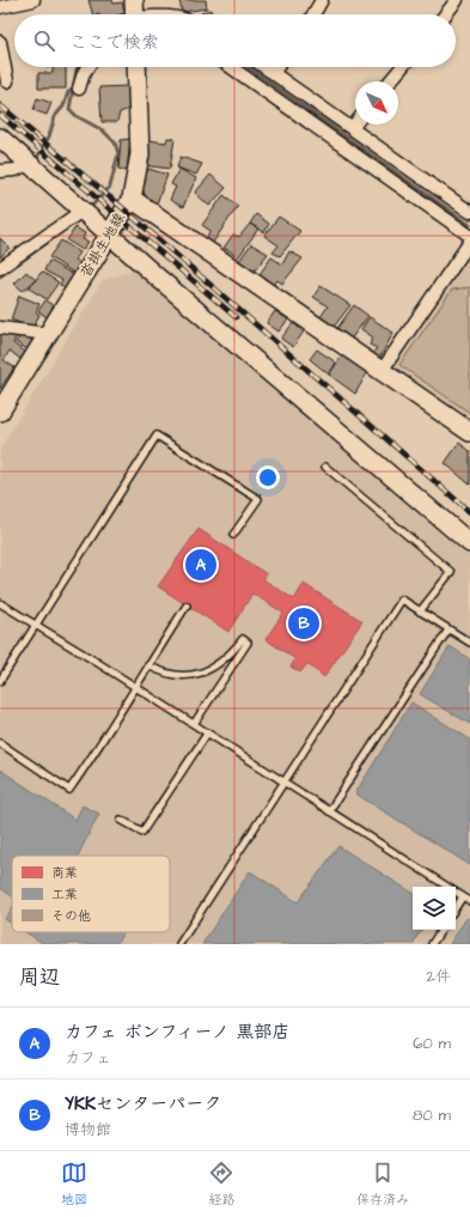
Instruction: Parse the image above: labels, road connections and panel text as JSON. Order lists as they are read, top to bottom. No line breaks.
{"streets":{"street":["沓掛生地線"]},"legend":["商業","工業","その他"],"north":"bottom right","page":{"search":"ここで検索","pins":["A","B"],"heading":["周辺","2件"],"list":[{"mark":"A","name":"カフェ ボンフィーノ 黒部店","note":"カフェ","value":"60 m"},{"mark":"B","name":"YKKセンターパーク","note":"博物館","value":"80 m"}],"nav":["地図","経路","保存済み"]}}
